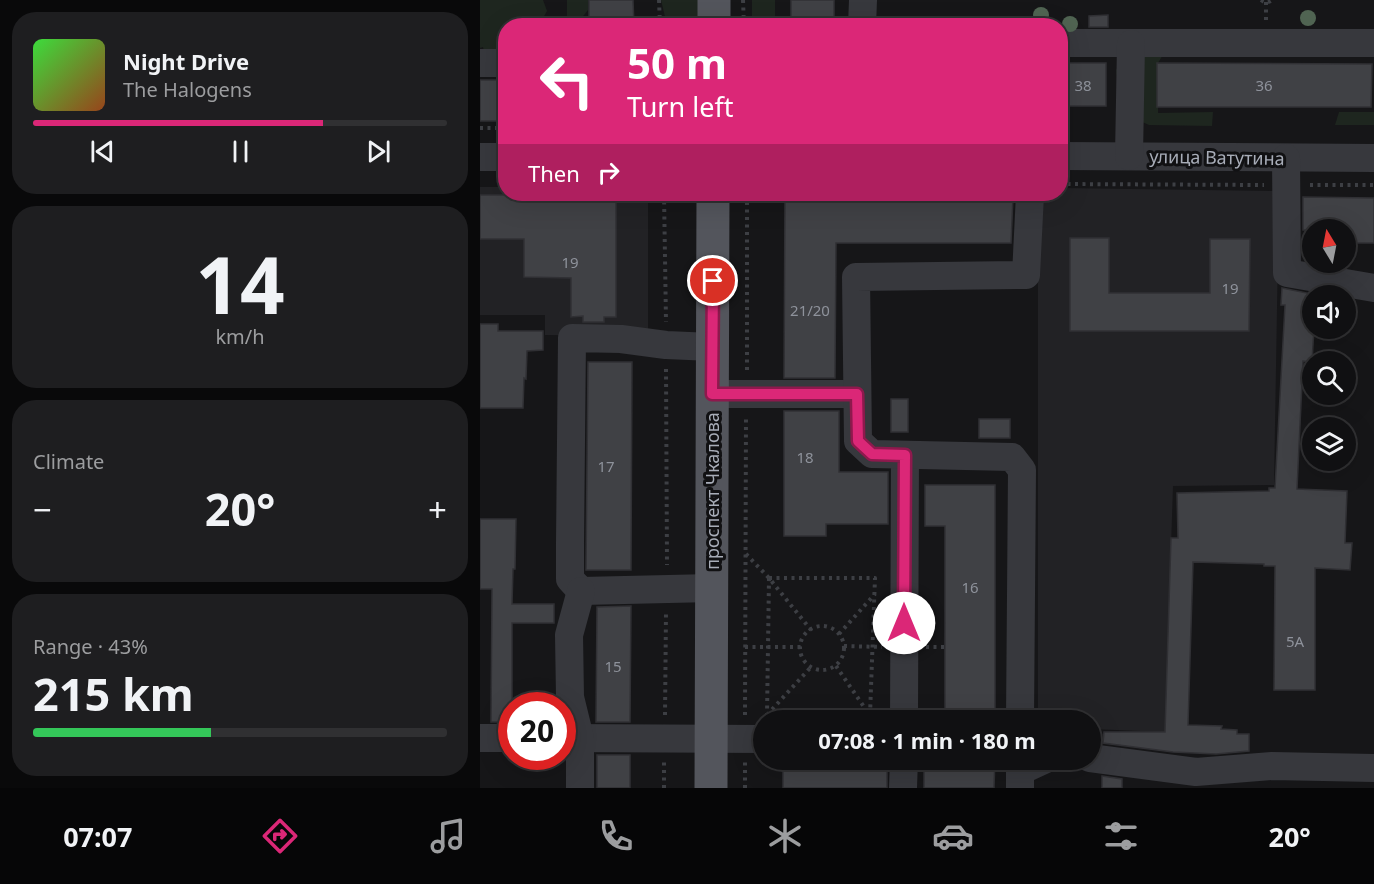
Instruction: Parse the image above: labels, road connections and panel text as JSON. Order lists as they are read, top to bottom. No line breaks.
{"streets":{"main road":["проспект Чкалова"],"street":["улица Ватутина"]},"house_numbers":["38","36","19","19","21/20","18","17","16","5А","15"],"north":"top","page":{"turn":["50 m","Turn left"],"song":["Night Drive","The Halogens"],"then":"Then","tile":[["14","km/h"],"Climate",["Range · 43%","215 km"]],"heat":["−","20°","+"],"limit":"20","trip":"07:08 · 1 min · 180 m","tabs":["07:07","20°"]}}
